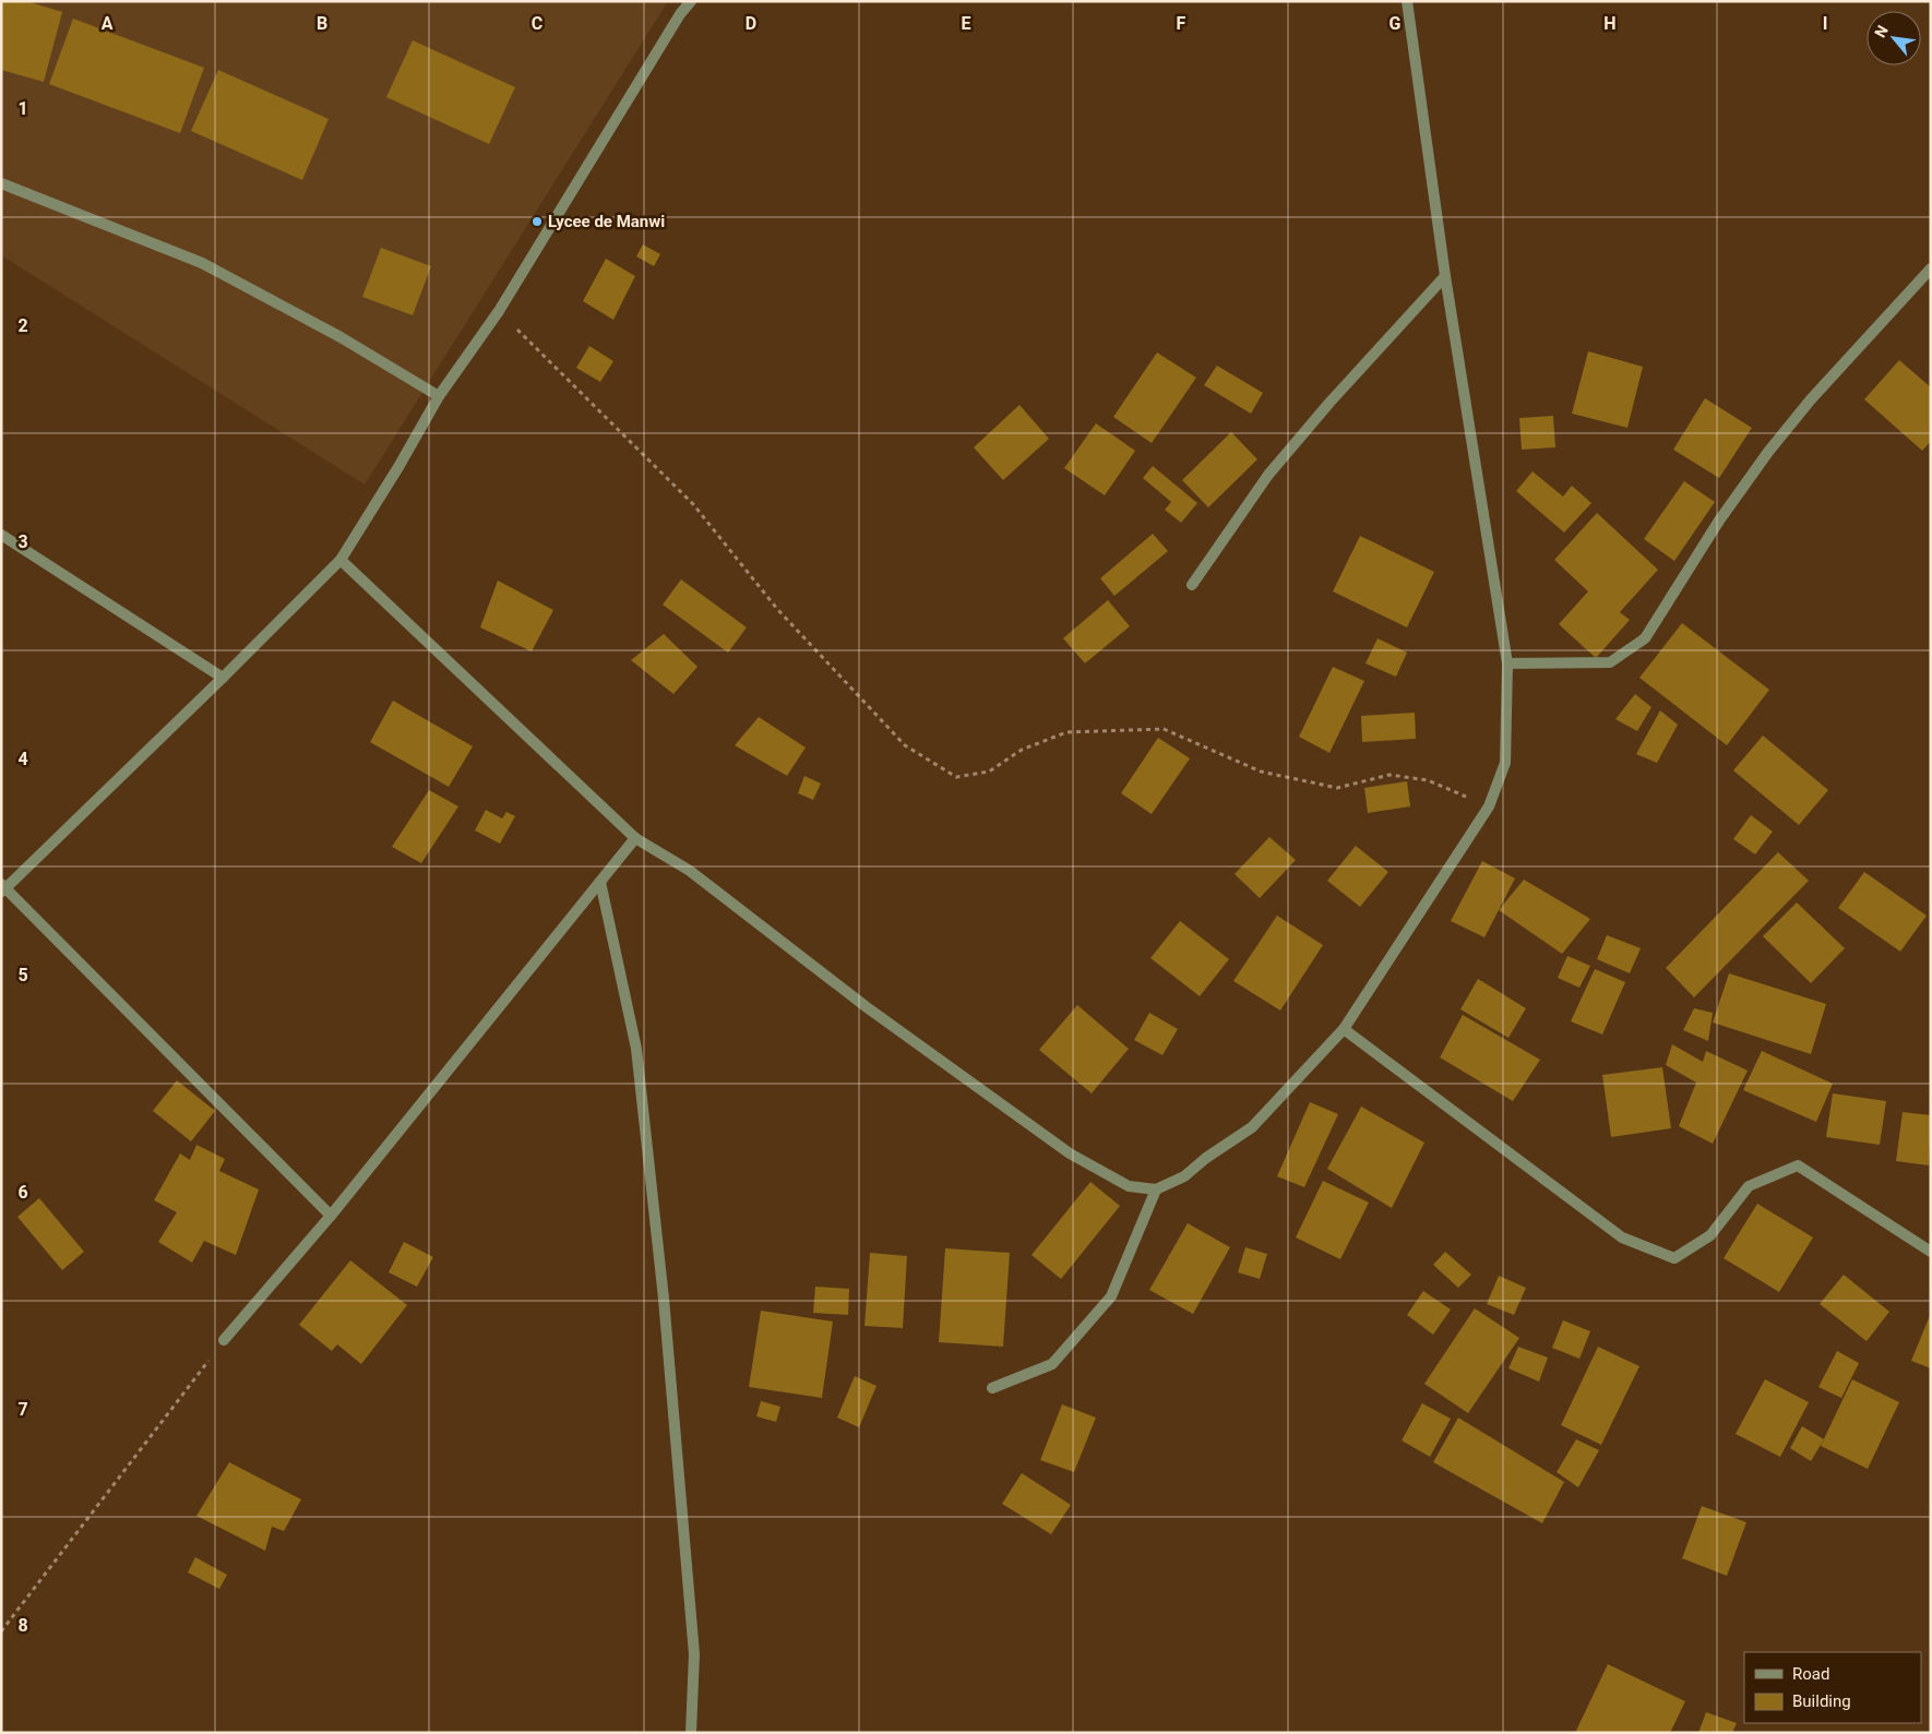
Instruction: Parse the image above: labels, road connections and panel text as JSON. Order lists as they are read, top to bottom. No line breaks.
{"places":["Lycee de Manwi"],"legend":["Road","Building"],"north":"top left","grid":{"columns":["A","B","C","D","E","F","G","H","I"],"rows":["1","2","3","4","5","6","7","8"]}}
